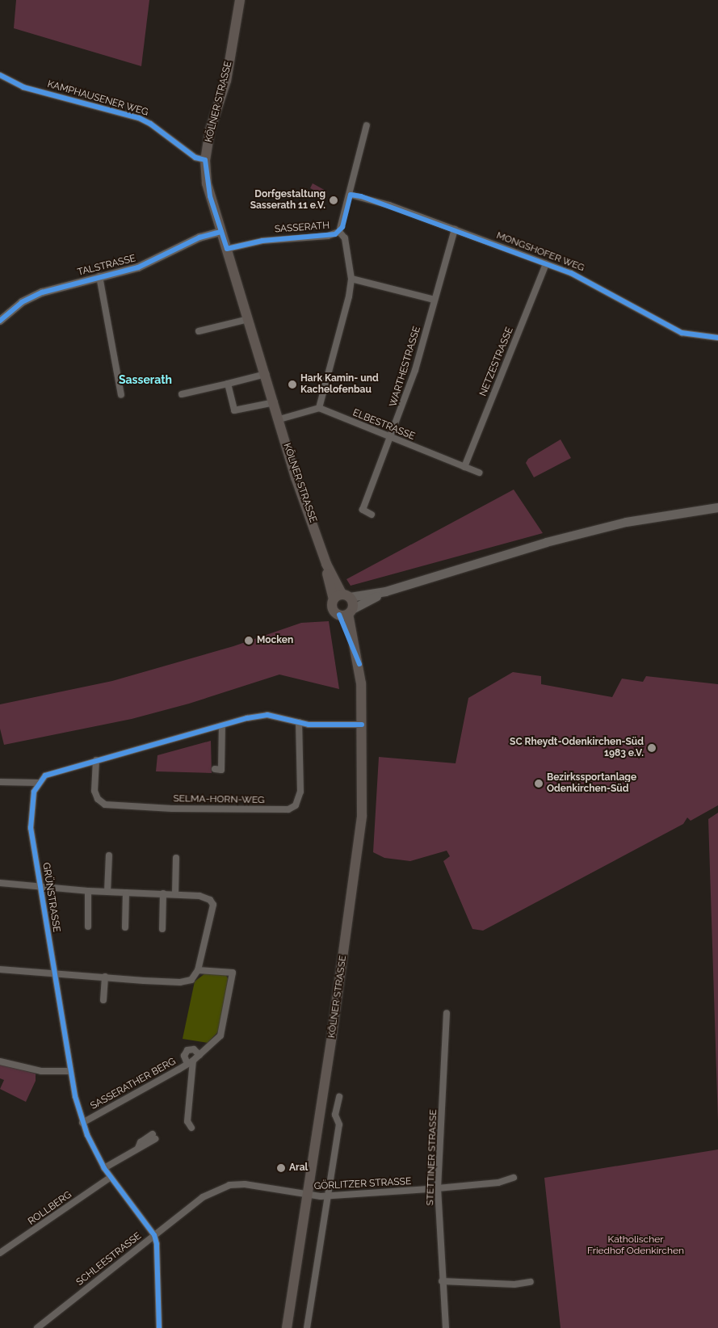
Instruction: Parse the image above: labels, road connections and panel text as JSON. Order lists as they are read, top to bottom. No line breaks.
{"streets":{"main road":["KÖLNER STRASSE"],"street":["KAMPHAUSENER WEG","SASSERATH","MONGSHOFER WEG","TALSTRASSE","NETZESTRASSE","WARTHESTRASSE","ELBESTRASSE","SELMA-HORN-WEG","GRÜNSTRASSE","SASSERATHER BERG","STETTINER STRASSE","GÖRLITZER STRASSE","ROLLBERG","SCHLEESTRASSE"]},"crossings":[["KAMPHAUSENER WEG","KÖLNER STRASSE"],["KÖLNER STRASSE","SASSERATH"],["KÖLNER STRASSE","TALSTRASSE"],["KÖLNER STRASSE","GÖRLITZER STRASSE"],["KÖLNER STRASSE","SCHLEESTRASSE"],["SASSERATH","MONGSHOFER WEG"],["SASSERATH","ELBESTRASSE"],["MONGSHOFER WEG","NETZESTRASSE"],["MONGSHOFER WEG","WARTHESTRASSE"],["NETZESTRASSE","ELBESTRASSE"],["WARTHESTRASSE","ELBESTRASSE"],["GRÜNSTRASSE","SASSERATHER BERG"],["GRÜNSTRASSE","ROLLBERG"],["GRÜNSTRASSE","SCHLEESTRASSE"],["STETTINER STRASSE","GÖRLITZER STRASSE"],["GÖRLITZER STRASSE","SCHLEESTRASSE"]],"districts":["Sasserath"],"parks":["Katholischer Friedhof Odenkirchen"],"places":["Dorfgestaltung Sasserath 11 e.V.","Hark Kamin- und Kachelofenbau","Mocken","SC Rheydt-Odenkirchen-Süd 1983 e.V.","Bezirkssportanlage Odenkirchen-Süd","Aral"]}
